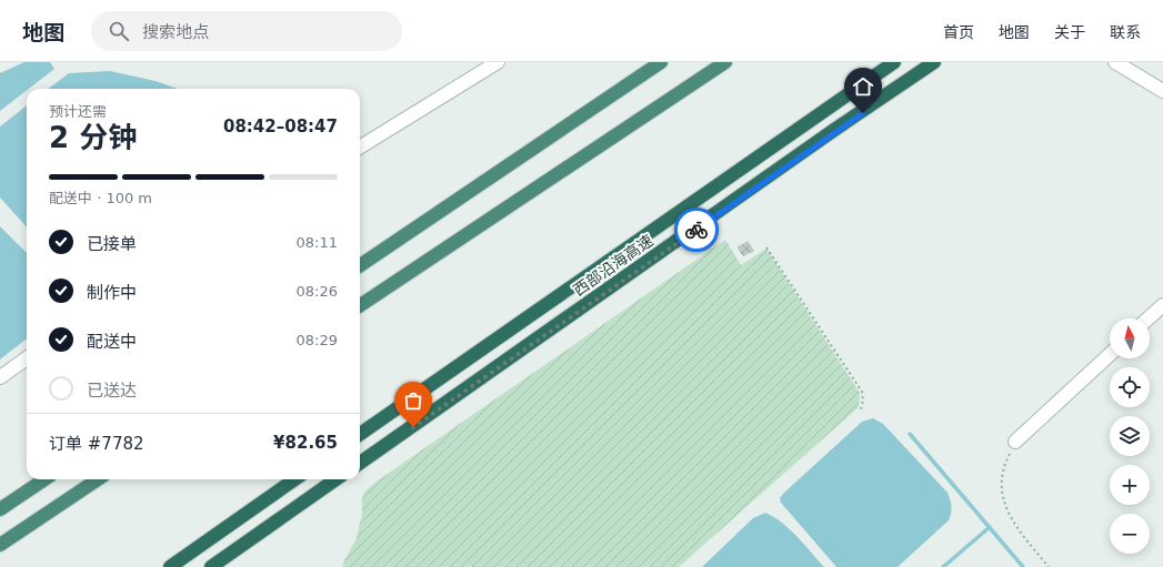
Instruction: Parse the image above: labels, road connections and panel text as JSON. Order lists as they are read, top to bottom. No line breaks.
{"streets":{"highway":["西部沿海高速"]},"north":"top","page":{"header":"地图","search":"搜索地点","nav":["首页","地图","关于","联系"],"heading":["2 分钟","预计还需","08:42–08:47"],"panel":["订单 #7782","¥82.65"],"bar":"配送中 · 100 m","list":[["已接单","08:11"],["制作中","08:26"],["配送中","08:29"],"已送达"],"map_buttons":["+","−"]}}
